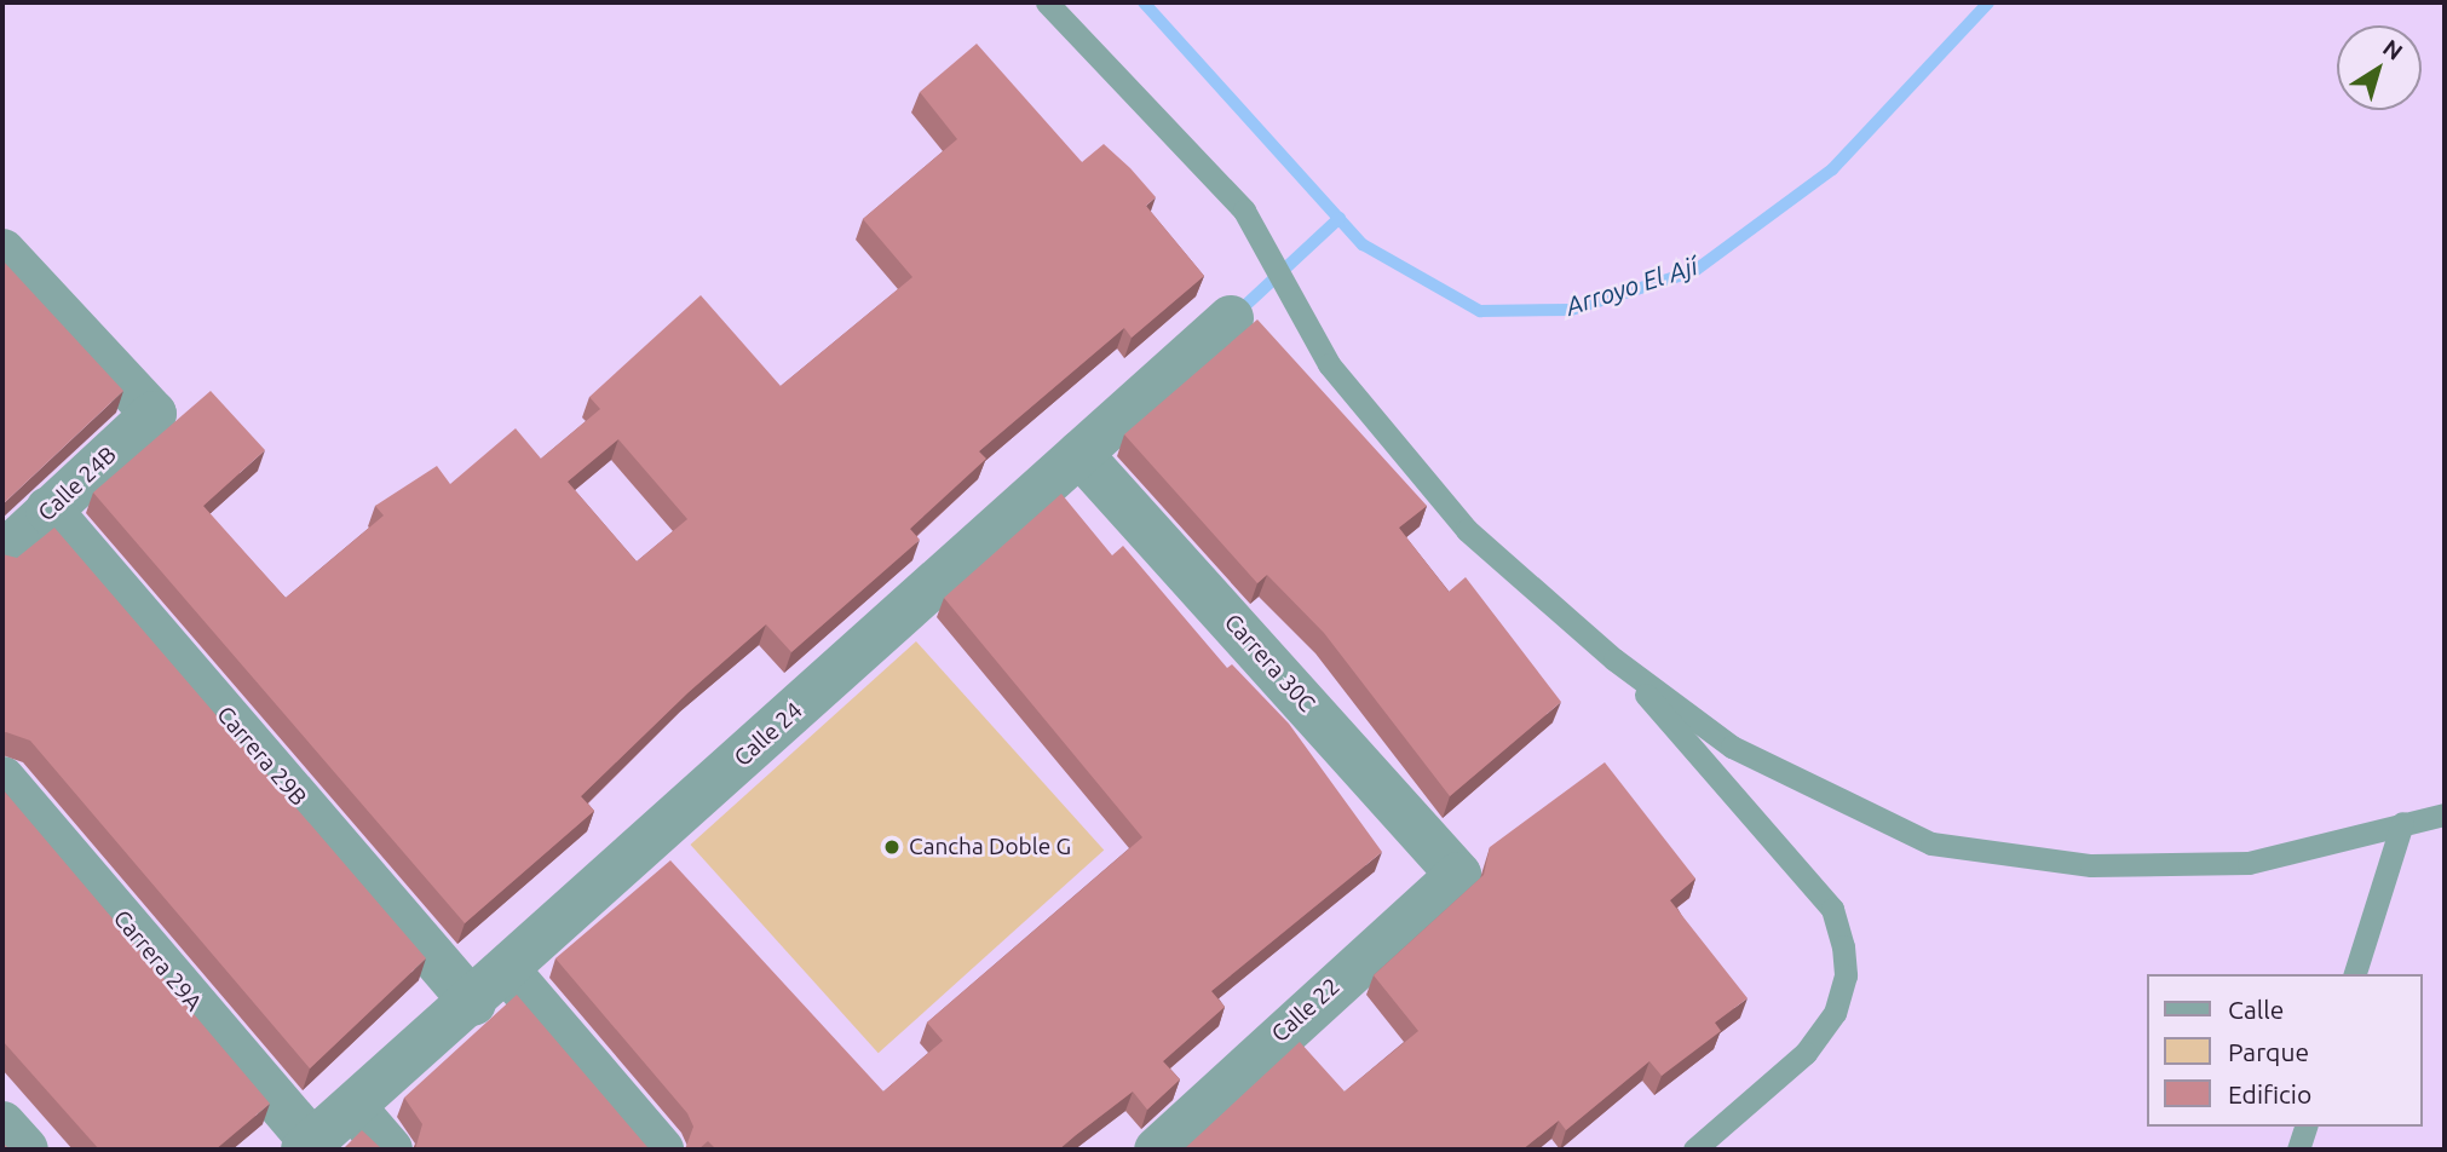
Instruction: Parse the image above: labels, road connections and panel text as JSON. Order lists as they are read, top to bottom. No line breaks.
{"streets":{"street":["Calle 24B","Carrera 30C","Calle 24","Carrera 29B","Carrera 29A","Calle 22"]},"crossings":[["Calle 24B","Carrera 29B"],["Carrera 30C","Calle 24"],["Carrera 30C","Calle 22"],["Calle 24","Carrera 29B"],["Calle 24","Carrera 29A"]],"water":["Arroyo El Ají"],"places":["Cancha Doble G"],"legend":["Calle","Parque","Edificio"],"north":"top right"}
